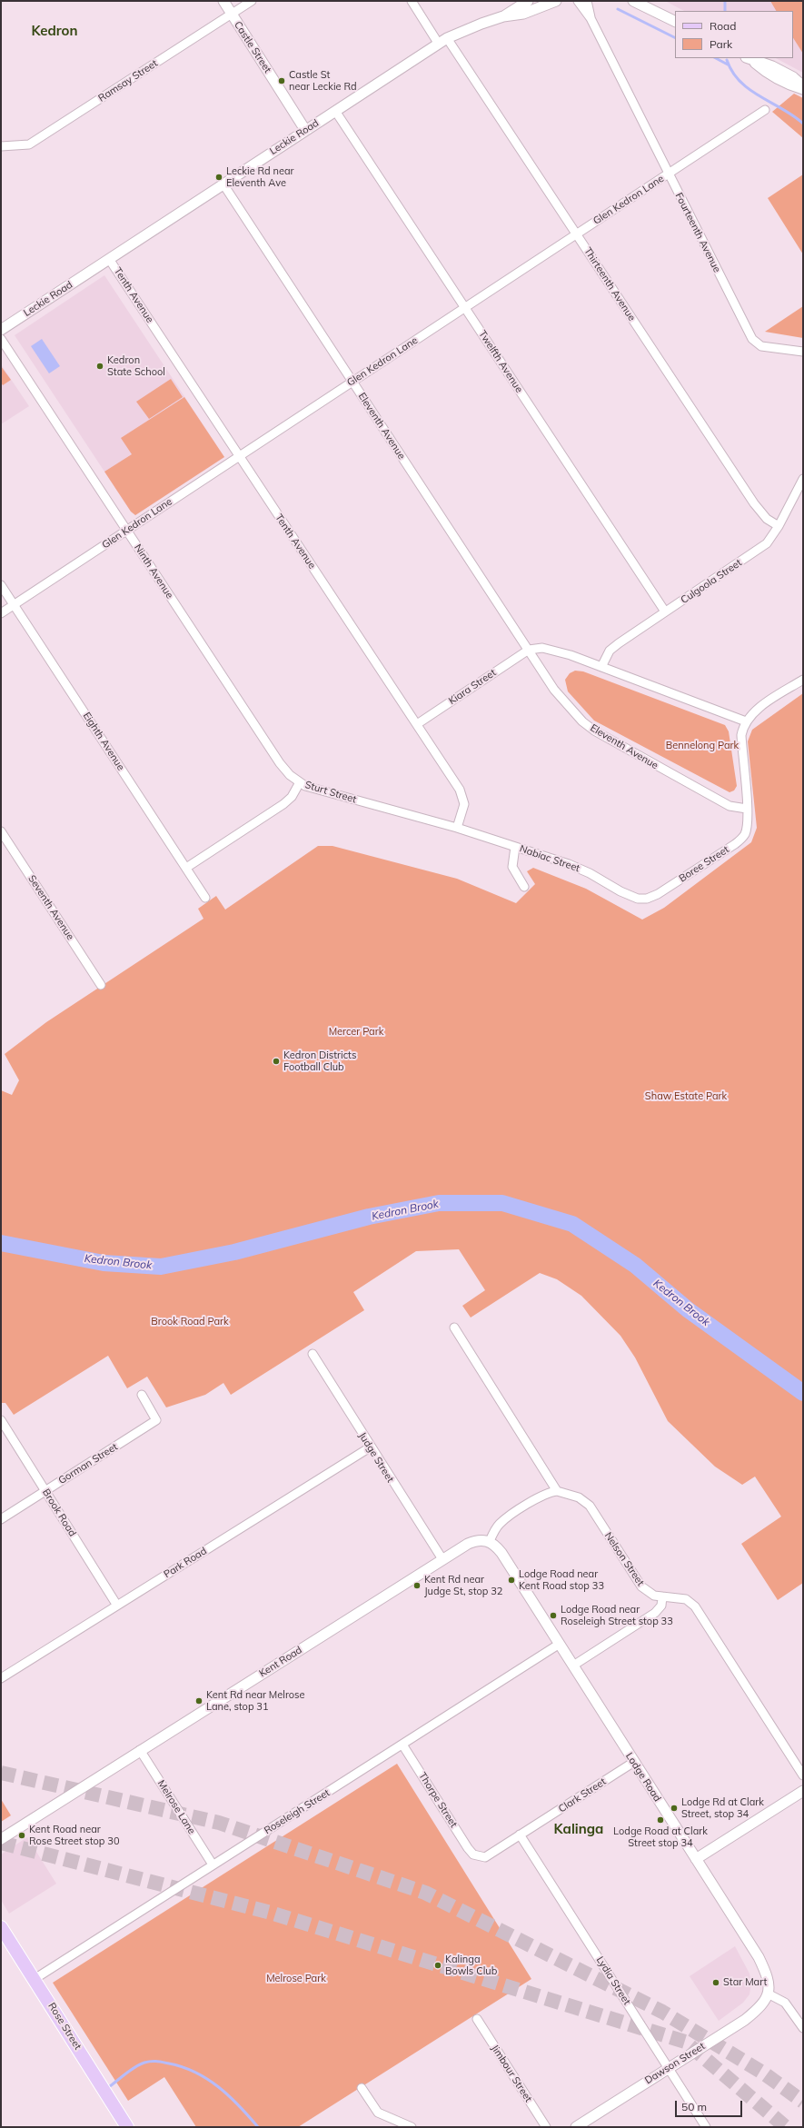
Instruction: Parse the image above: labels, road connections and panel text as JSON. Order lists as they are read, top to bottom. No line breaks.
{"streets":{"main road":["Rose Street"],"street":["Castle Street","Ramsay Street","Leckie Road","Glen Kedron Lane","Fourteenth Avenue","Thirteenth Avenue","Tenth Avenue","Twelfth Avenue","Eleventh Avenue","Ninth Avenue","Culgoola Street","Kiara Street","Eighth Avenue","Sturt Street","Nabiac Street","Boree Street","Seventh Avenue","Judge Street","Gorman Street","Brook Road","Nelson Street","Park Road","Kent Road","Lodge Road","Clark Street","Thorpe Street","Melrose Lane","Roseleigh Street","Lydia Street","Dawson Street","Jimbour Street"]},"crossings":[["Castle Street","Ramsay Street"],["Castle Street","Leckie Road"],["Leckie Road","Thirteenth Avenue"],["Leckie Road","Tenth Avenue"],["Leckie Road","Twelfth Avenue"],["Leckie Road","Eleventh Avenue"],["Glen Kedron Lane","Fourteenth Avenue"],["Glen Kedron Lane","Thirteenth Avenue"],["Glen Kedron Lane","Tenth Avenue"],["Glen Kedron Lane","Twelfth Avenue"],["Glen Kedron Lane","Eleventh Avenue"],["Glen Kedron Lane","Ninth Avenue"],["Glen Kedron Lane","Eighth Avenue"],["Thirteenth Avenue","Culgoola Street"],["Tenth Avenue","Kiara Street"],["Tenth Avenue","Sturt Street"],["Tenth Avenue","Nabiac Street"],["Twelfth Avenue","Culgoola Street"],["Eleventh Avenue","Kiara Street"],["Eleventh Avenue","Boree Street"],["Ninth Avenue","Sturt Street"],["Eighth Avenue","Sturt Street"],["Sturt Street","Nabiac Street"],["Nabiac Street","Boree Street"],["Judge Street","Park Road"],["Judge Street","Kent Road"],["Gorman Street","Brook Road"],["Brook Road","Park Road"],["Kent Road","Lodge Road"],["Kent Road","Melrose Lane"],["Lodge Road","Clark Street"],["Lodge Road","Roseleigh Street"],["Lodge Road","Dawson Street"],["Clark Street","Thorpe Street"],["Clark Street","Lydia Street"],["Thorpe Street","Roseleigh Street"],["Melrose Lane","Roseleigh Street"],["Roseleigh Street","Rose Street"],["Lydia Street","Dawson Street"]],"districts":["Kedron","Kalinga"],"water":["Kedron Brook"],"parks":["Bennelong Park","Mercer Park","Shaw Estate Park","Brook Road Park","Melrose Park"],"places":["Castle St near Leckie Rd","Leckie Rd near Eleventh Ave","Kedron State School","Kedron Districts Football Club","Lodge Road near Kent Road stop 33","Kent Rd near Judge St, stop 32","Lodge Road near Roseleigh Street stop 33","Kent Rd near Melrose Lane, stop 31","Lodge Rd at Clark Street, stop 34","Lodge Road at Clark Street stop 34","Kent Road near Rose Street stop 30","Kalinga Bowls Club","Star Mart"],"legend":["Road","Park"],"scale_bar":"50 m"}
